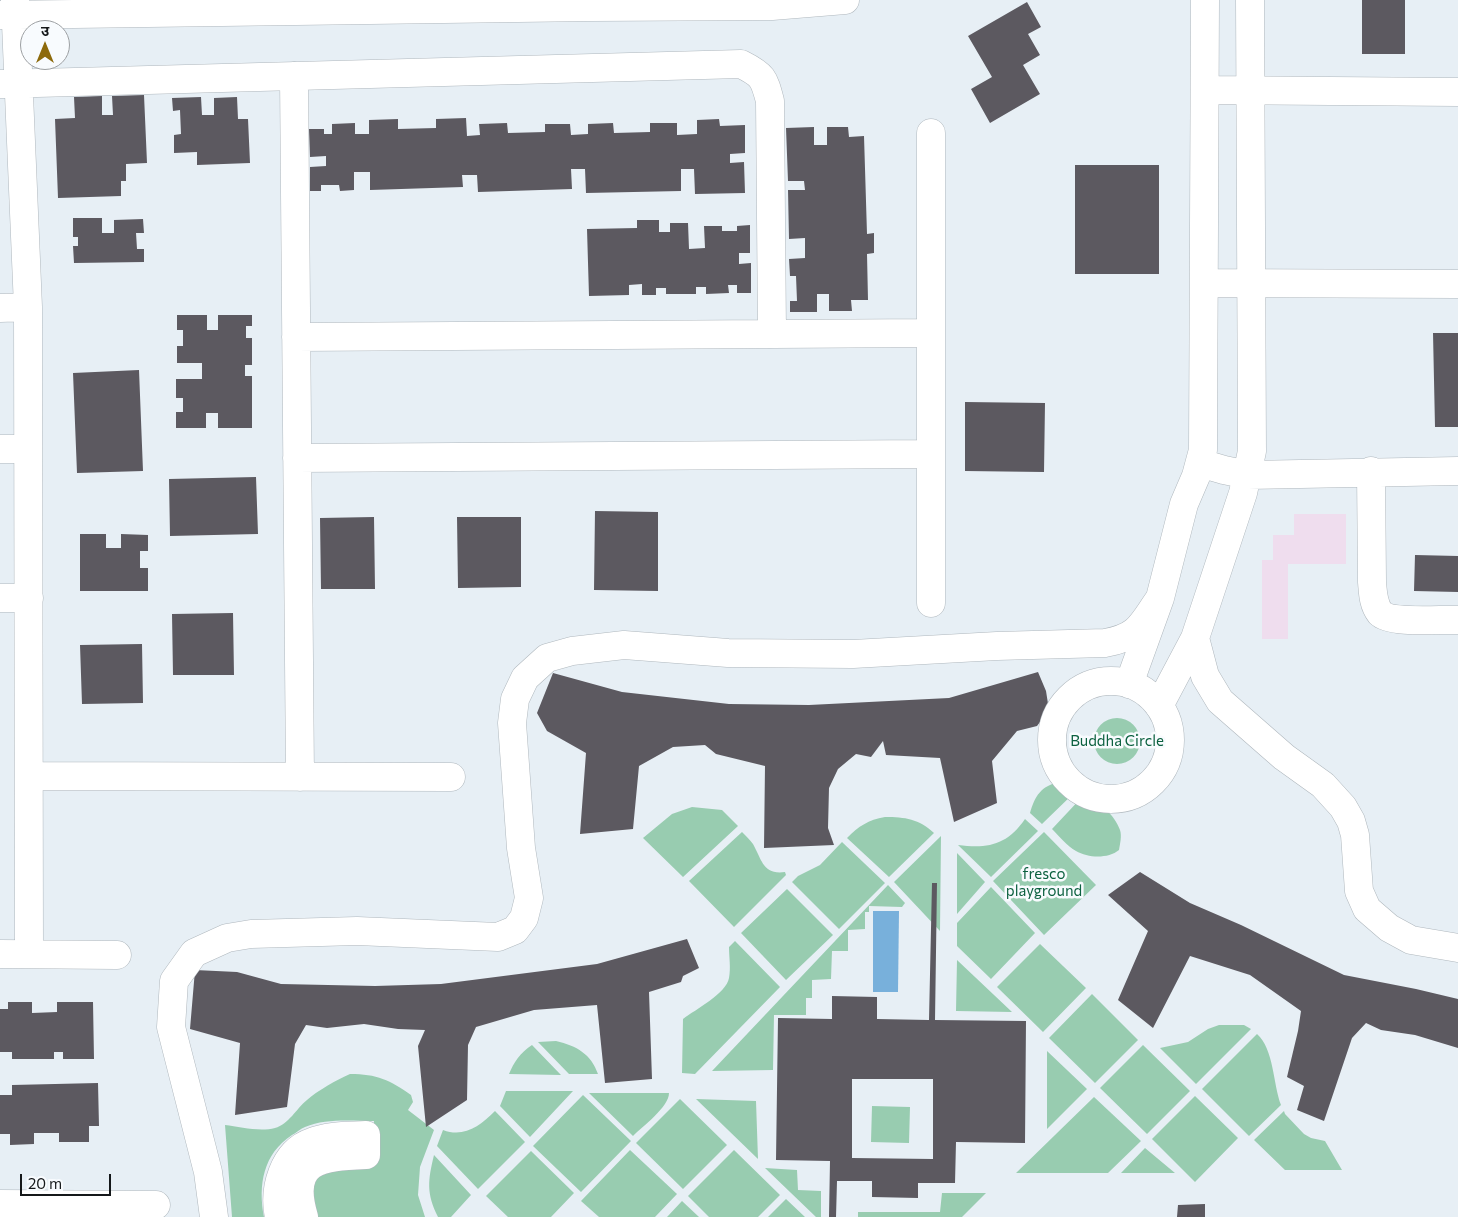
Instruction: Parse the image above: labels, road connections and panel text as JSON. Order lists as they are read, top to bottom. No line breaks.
{"parks":["Buddha Circle","fresco playground"],"scale_bar":"20 m","north":"top"}
